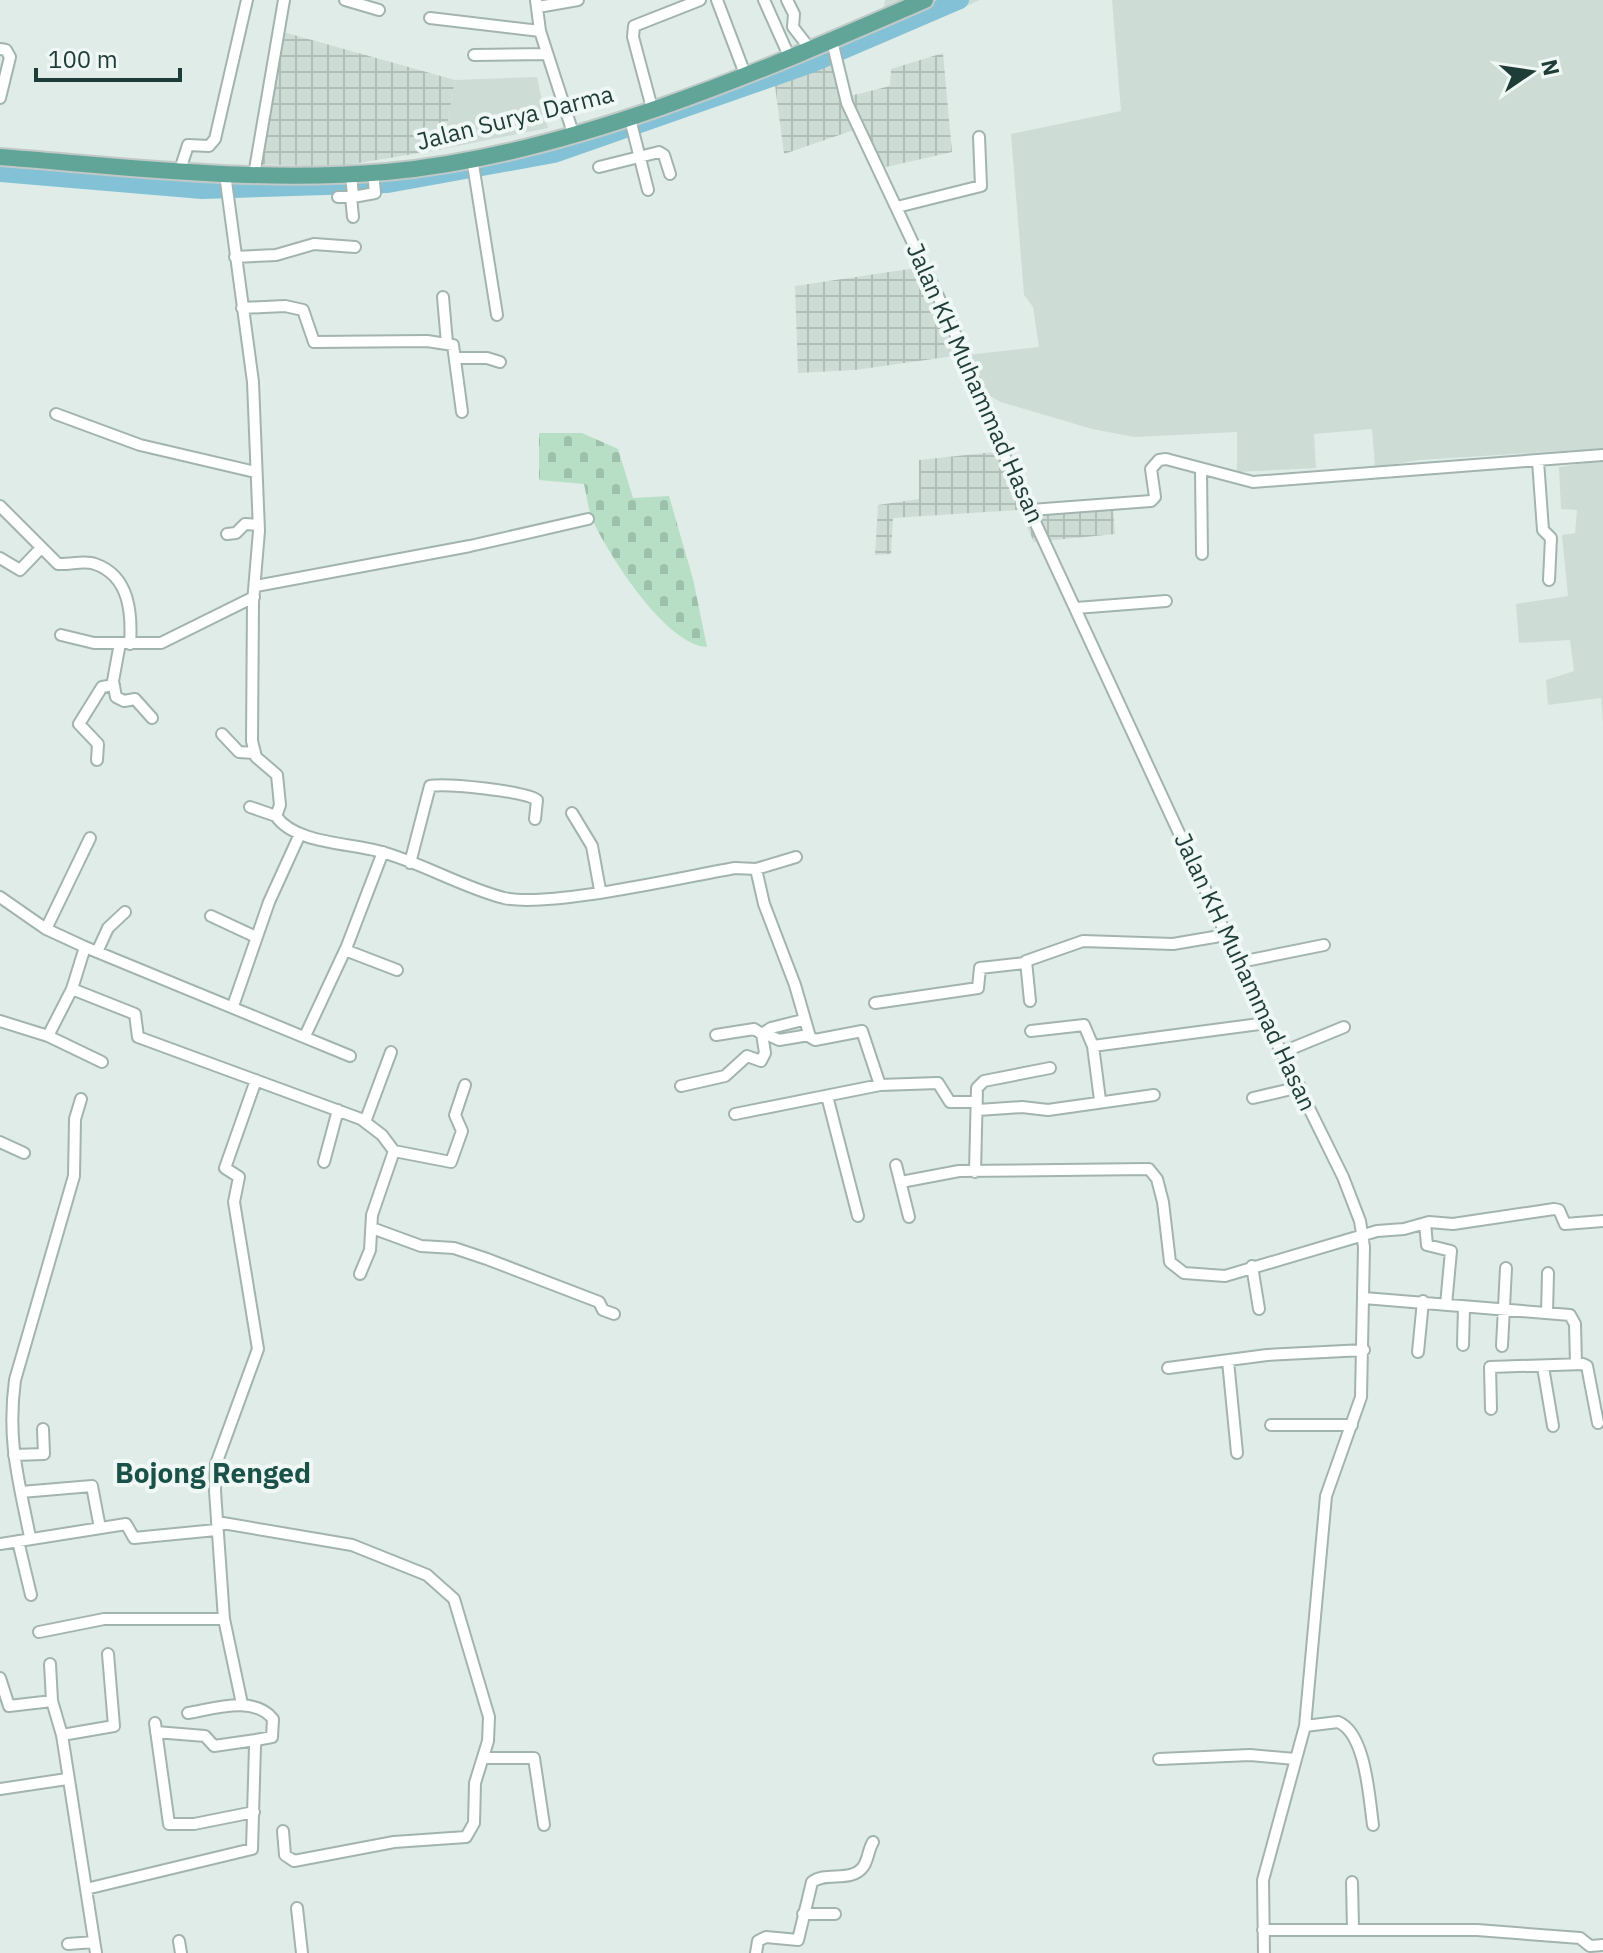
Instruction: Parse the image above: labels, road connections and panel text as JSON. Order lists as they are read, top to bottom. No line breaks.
{"streets":{"main road":["Jalan Surya Darma"],"street":["Jalan KH Muhammad Hasan"]},"crossings":[["Jalan Surya Darma","Jalan KH Muhammad Hasan"]],"districts":["Bojong Renged"],"scale_bar":"100 m","north":"right"}
